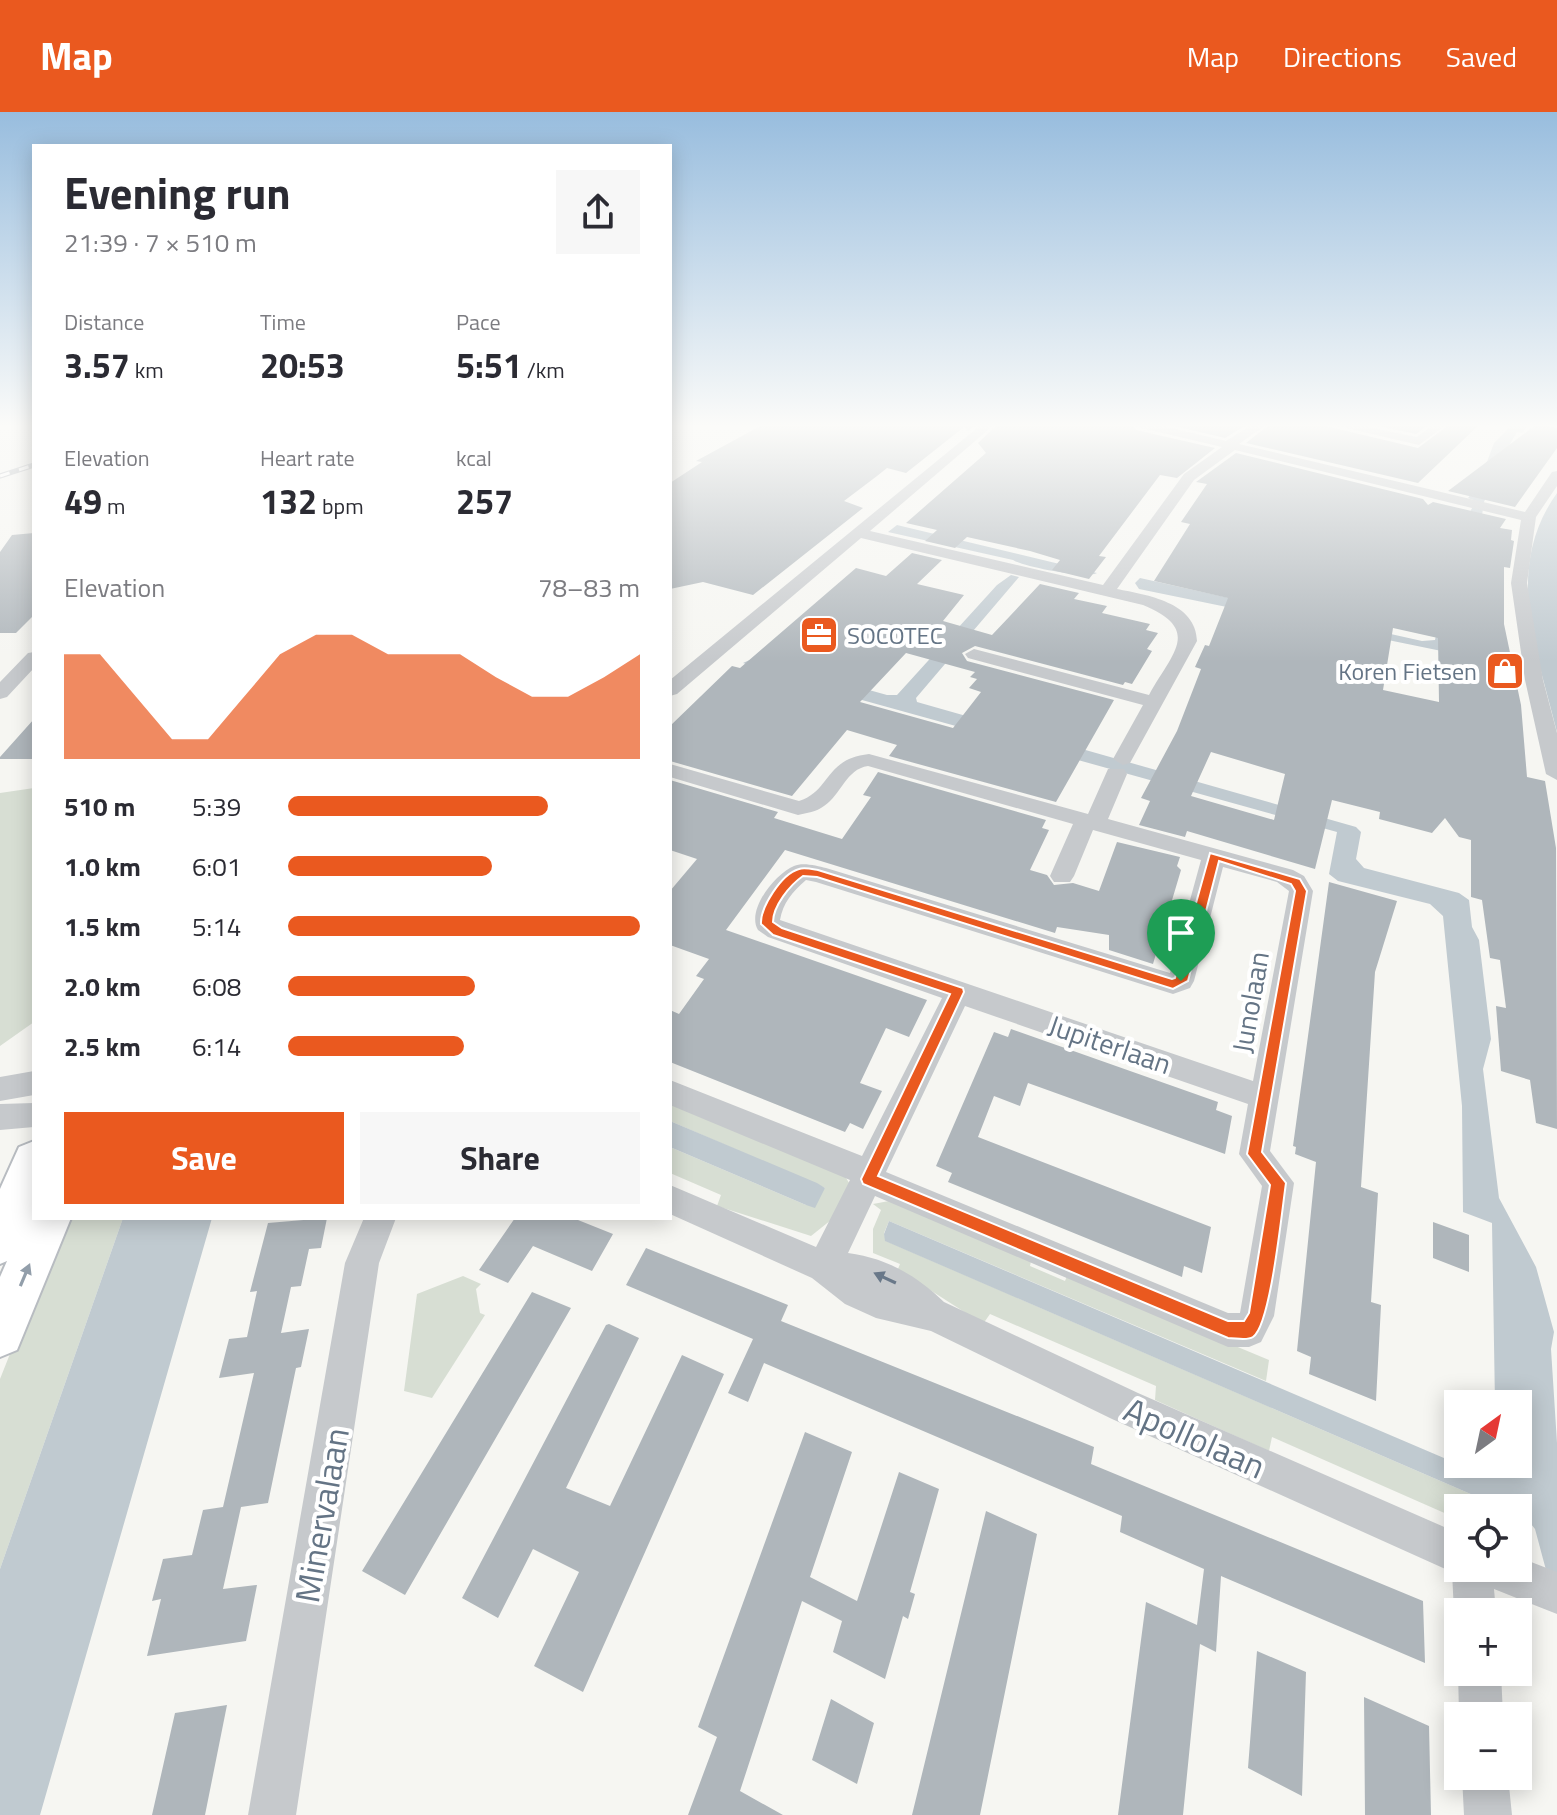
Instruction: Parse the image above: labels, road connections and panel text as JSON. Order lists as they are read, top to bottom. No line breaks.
{"streets":{"street":["Junolaan","Jupiterlaan","Apollolaan","Minervalaan"]},"crossings":[["Junolaan","Jupiterlaan"]],"places":{"office":["SOCOTEC"],"shop":["Koren Fietsen"]},"north":"top right","page":{"header":"Map","nav":["Map","Directions","Saved"],"heading":["Evening run","21:39 · 7 × 510 m"],"stats":[["Distance","3.57 km"],["Time","20:53"],["Pace","5:51 /km"],["Elevation","49 m"],["Heart rate","132 bpm"],["kcal","257"]],"chart":["Elevation","78–83 m"],"list":[{"name":"510 m","note":"5:39"},{"name":"1.0 km","note":"6:01"},{"name":"1.5 km","note":"5:14"},{"name":"2.0 km","note":"6:08"},{"name":"2.5 km","note":"6:14"}],"buttons":["Save","Share"],"map_buttons":["+","−"]}}
